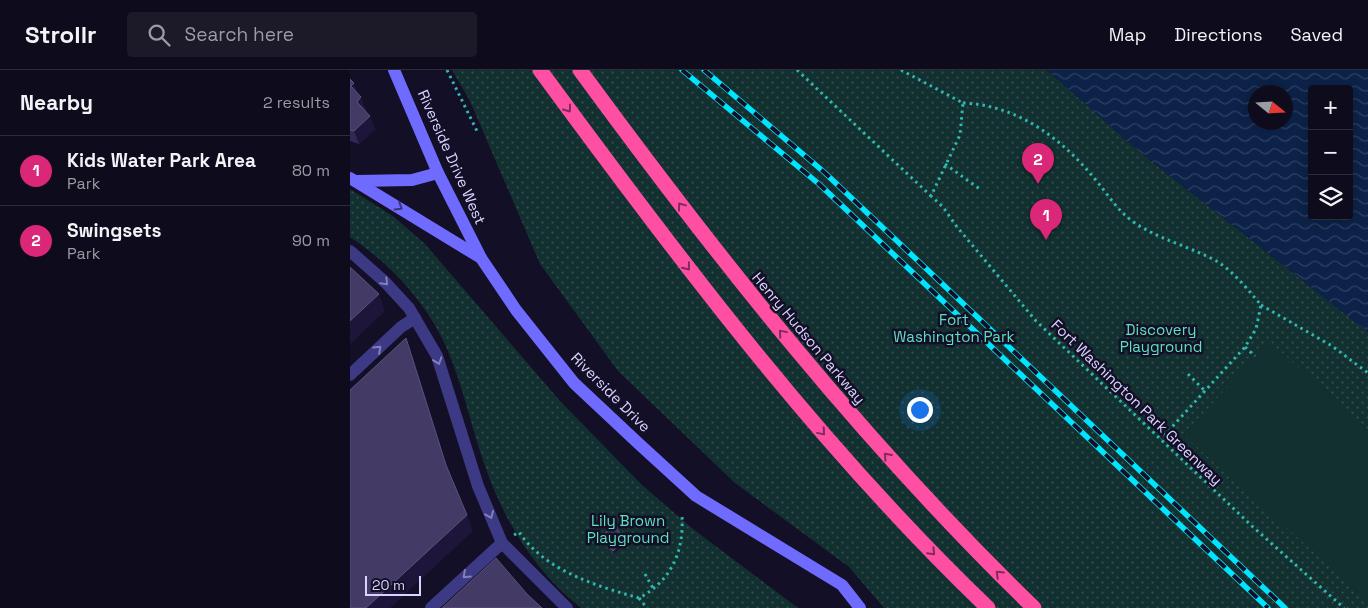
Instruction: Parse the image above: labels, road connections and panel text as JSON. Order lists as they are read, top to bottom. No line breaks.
{"streets":{"highway":["Henry Hudson Parkway"],"main road":["Riverside Drive West","Riverside Drive"],"path":["Fort Washington Park Greenway"]},"crossings":[["Riverside Drive West","Riverside Drive"]],"parks":["Fort Washington Park","Discovery Playground","Lily Brown Playground"],"scale_bar":"20 m","north":"right","page":{"header":"Strollr","search":"Search here","nav":["Map","Directions","Saved"],"heading":["Nearby","2 results"],"map_buttons":["+","−"],"list":[{"mark":"1","name":"Kids Water Park Area","note":"Park","value":"80 m"},{"mark":"2","name":"Swingsets","note":"Park","value":"90 m"}],"pins":["2","1"],"scale":"20 m"}}
